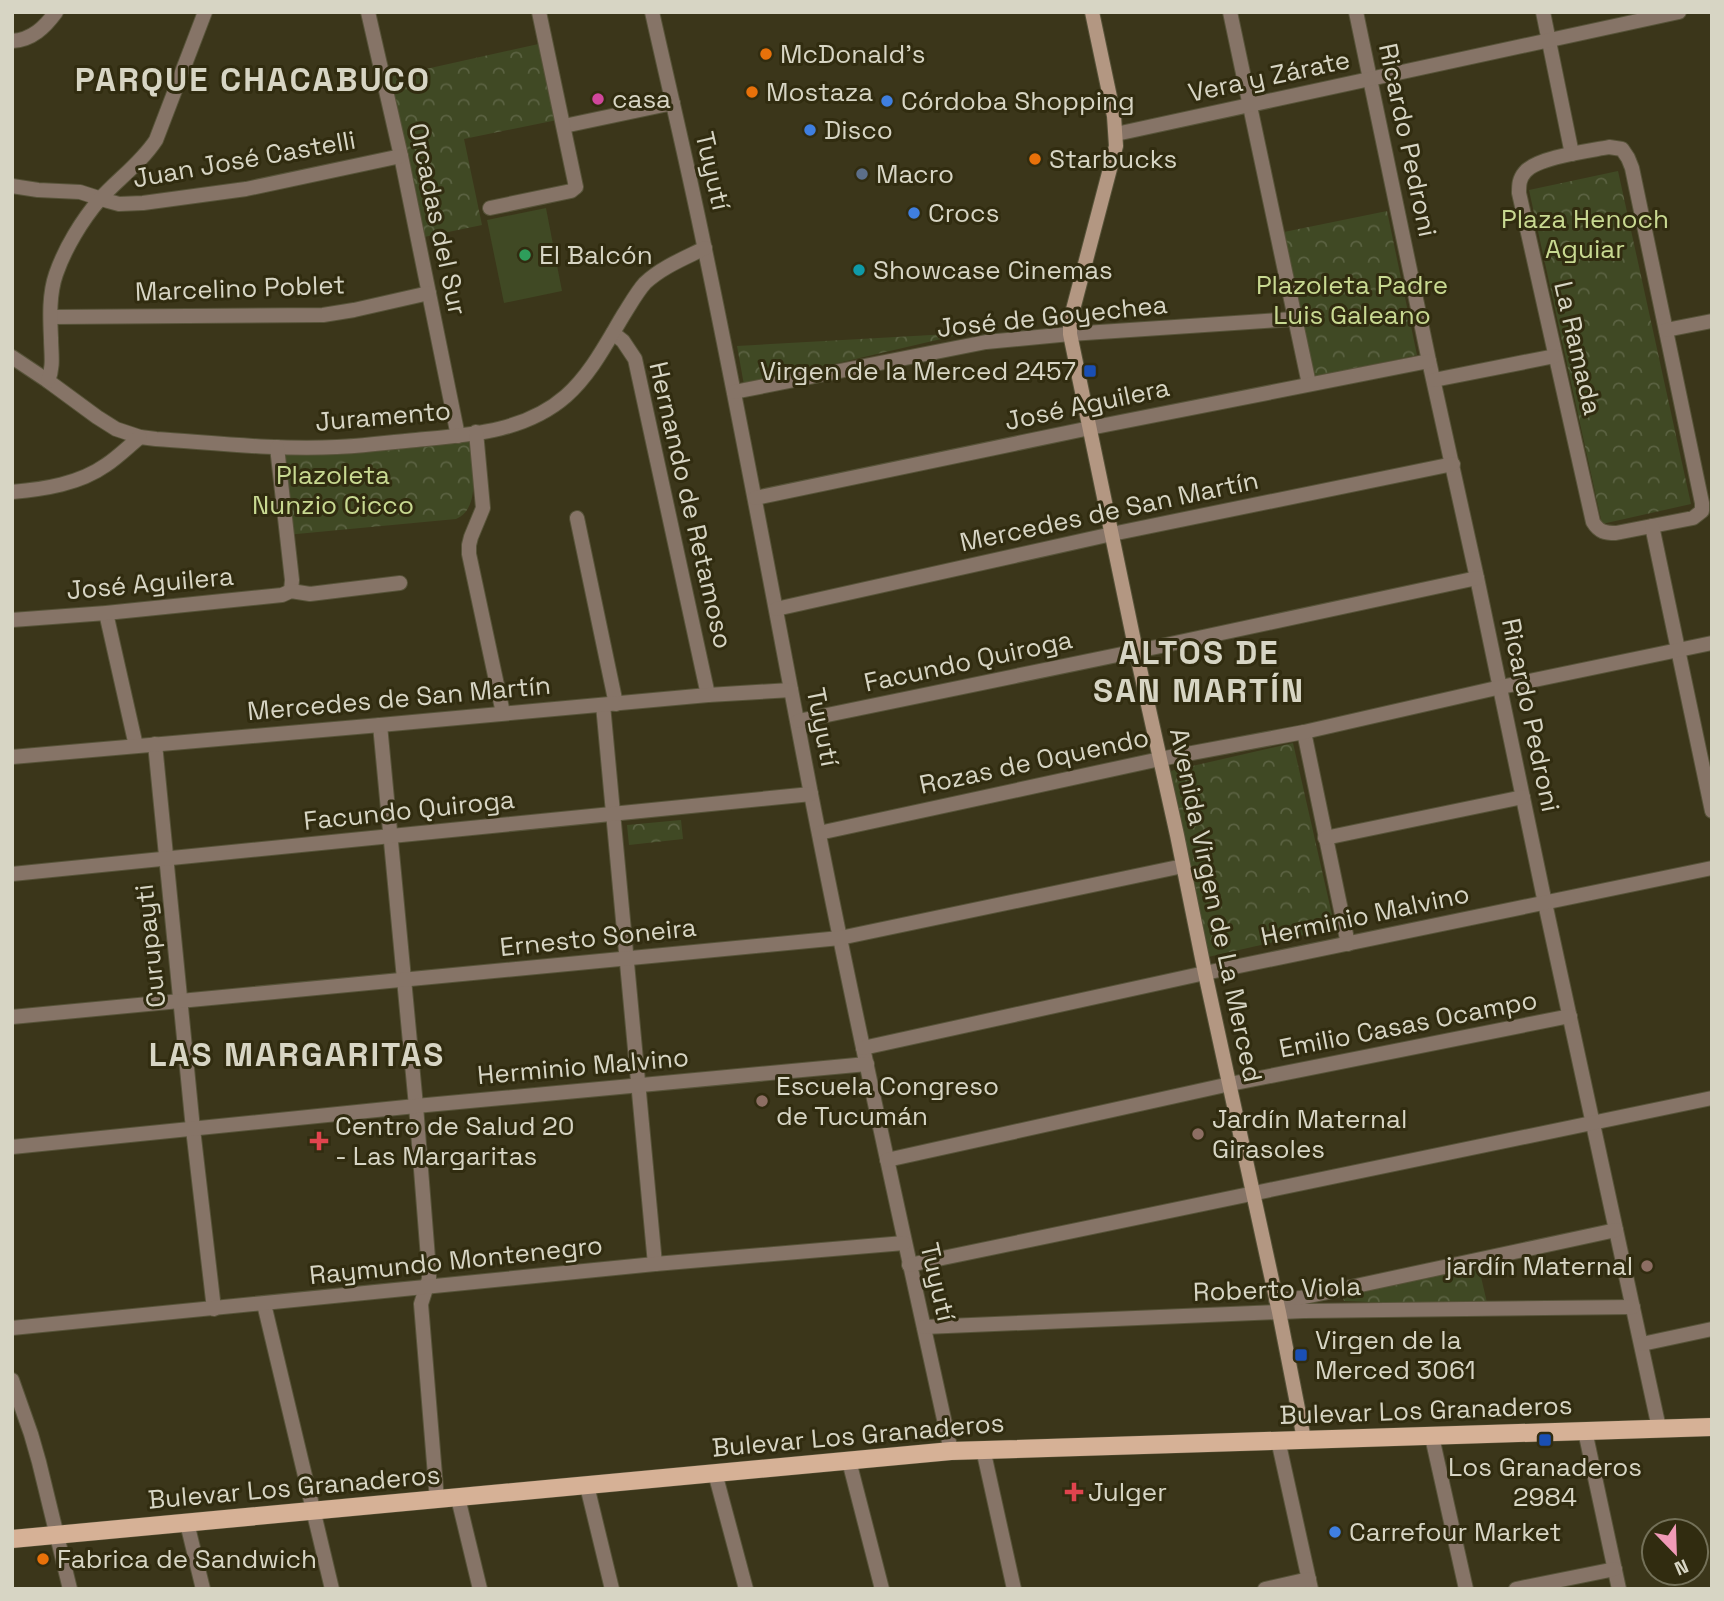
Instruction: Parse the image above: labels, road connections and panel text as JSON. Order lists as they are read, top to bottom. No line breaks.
{"streets":{"main road":["Avenida Virgen de La Merced","Bulevar Los Granaderos"],"street":["Vera y Zárate","Ricardo Pedroni","Juan José Castelli","Tuyutí","Orcadas del Sur","Marcelino Poblet","José de Goyechea","La Ramada","José Aguilera","Juramento","Hernando de Retamoso","Mercedes de San Martín","Facundo Quiroga","Rozas de Oquendo","Herminio Malvino","Ernesto Soneira","Curupayti","Emilio Casas Ocampo","Raymundo Montenegro","Roberto Viola"]},"crossings":[["Vera y Zárate","Ricardo Pedroni"],["Vera y Zárate","Avenida Virgen de La Merced"],["Ricardo Pedroni","José Aguilera"],["Ricardo Pedroni","Mercedes de San Martín"],["Ricardo Pedroni","Facundo Quiroga"],["Ricardo Pedroni","Rozas de Oquendo"],["Ricardo Pedroni","Herminio Malvino"],["Ricardo Pedroni","Emilio Casas Ocampo"],["Ricardo Pedroni","Roberto Viola"],["Ricardo Pedroni","Bulevar Los Granaderos"],["Juan José Castelli","Orcadas del Sur"],["Tuyutí","José de Goyechea"],["Tuyutí","José Aguilera"],["Tuyutí","Juramento"],["Tuyutí","Mercedes de San Martín"],["Tuyutí","Facundo Quiroga"],["Tuyutí","Rozas de Oquendo"],["Tuyutí","Herminio Malvino"],["Tuyutí","Ernesto Soneira"],["Tuyutí","Emilio Casas Ocampo"],["Tuyutí","Raymundo Montenegro"],["Tuyutí","Roberto Viola"],["Tuyutí","Bulevar Los Granaderos"],["Orcadas del Sur","Marcelino Poblet"],["Orcadas del Sur","Juramento"],["José de Goyechea","Avenida Virgen de La Merced"],["José Aguilera","Avenida Virgen de La Merced"],["Juramento","Hernando de Retamoso"],["Hernando de Retamoso","Mercedes de San Martín"],["Mercedes de San Martín","Avenida Virgen de La Merced"],["Mercedes de San Martín","Curupayti"],["Facundo Quiroga","Avenida Virgen de La Merced"],["Facundo Quiroga","Curupayti"],["Rozas de Oquendo","Avenida Virgen de La Merced"],["Avenida Virgen de La Merced","Herminio Malvino"],["Avenida Virgen de La Merced","Ernesto Soneira"],["Avenida Virgen de La Merced","Emilio Casas Ocampo"],["Avenida Virgen de La Merced","Roberto Viola"],["Avenida Virgen de La Merced","Bulevar Los Granaderos"],["Herminio Malvino","Curupayti"],["Ernesto Soneira","Curupayti"],["Curupayti","Raymundo Montenegro"]],"districts":["PARQUE CHACABUCO","ALTOS DE SAN MARTÍN","LAS MARGARITAS"],"parks":["Plaza Henoch Aguiar","Plazoleta Padre Luis Galeano","Plazoleta Nunzio Cicco"],"places":{"other":["McDonald's","Mostaza","casa","Córdoba Shopping","Disco","Starbucks","Macro","Crocs","El Balcón","Showcase Cinemas","Escuela Congreso de Tucumán","Jardín Maternal Girasoles","jardín Maternal","Carrefour Market","Fabrica de Sandwich"],"transit":["Virgen de la Merced 2457","Virgen de la Merced 3061","Los Granaderos 2984"],"health":["Centro de Salud 20 - Las Margaritas","Julger"]},"north":"bottom right"}
